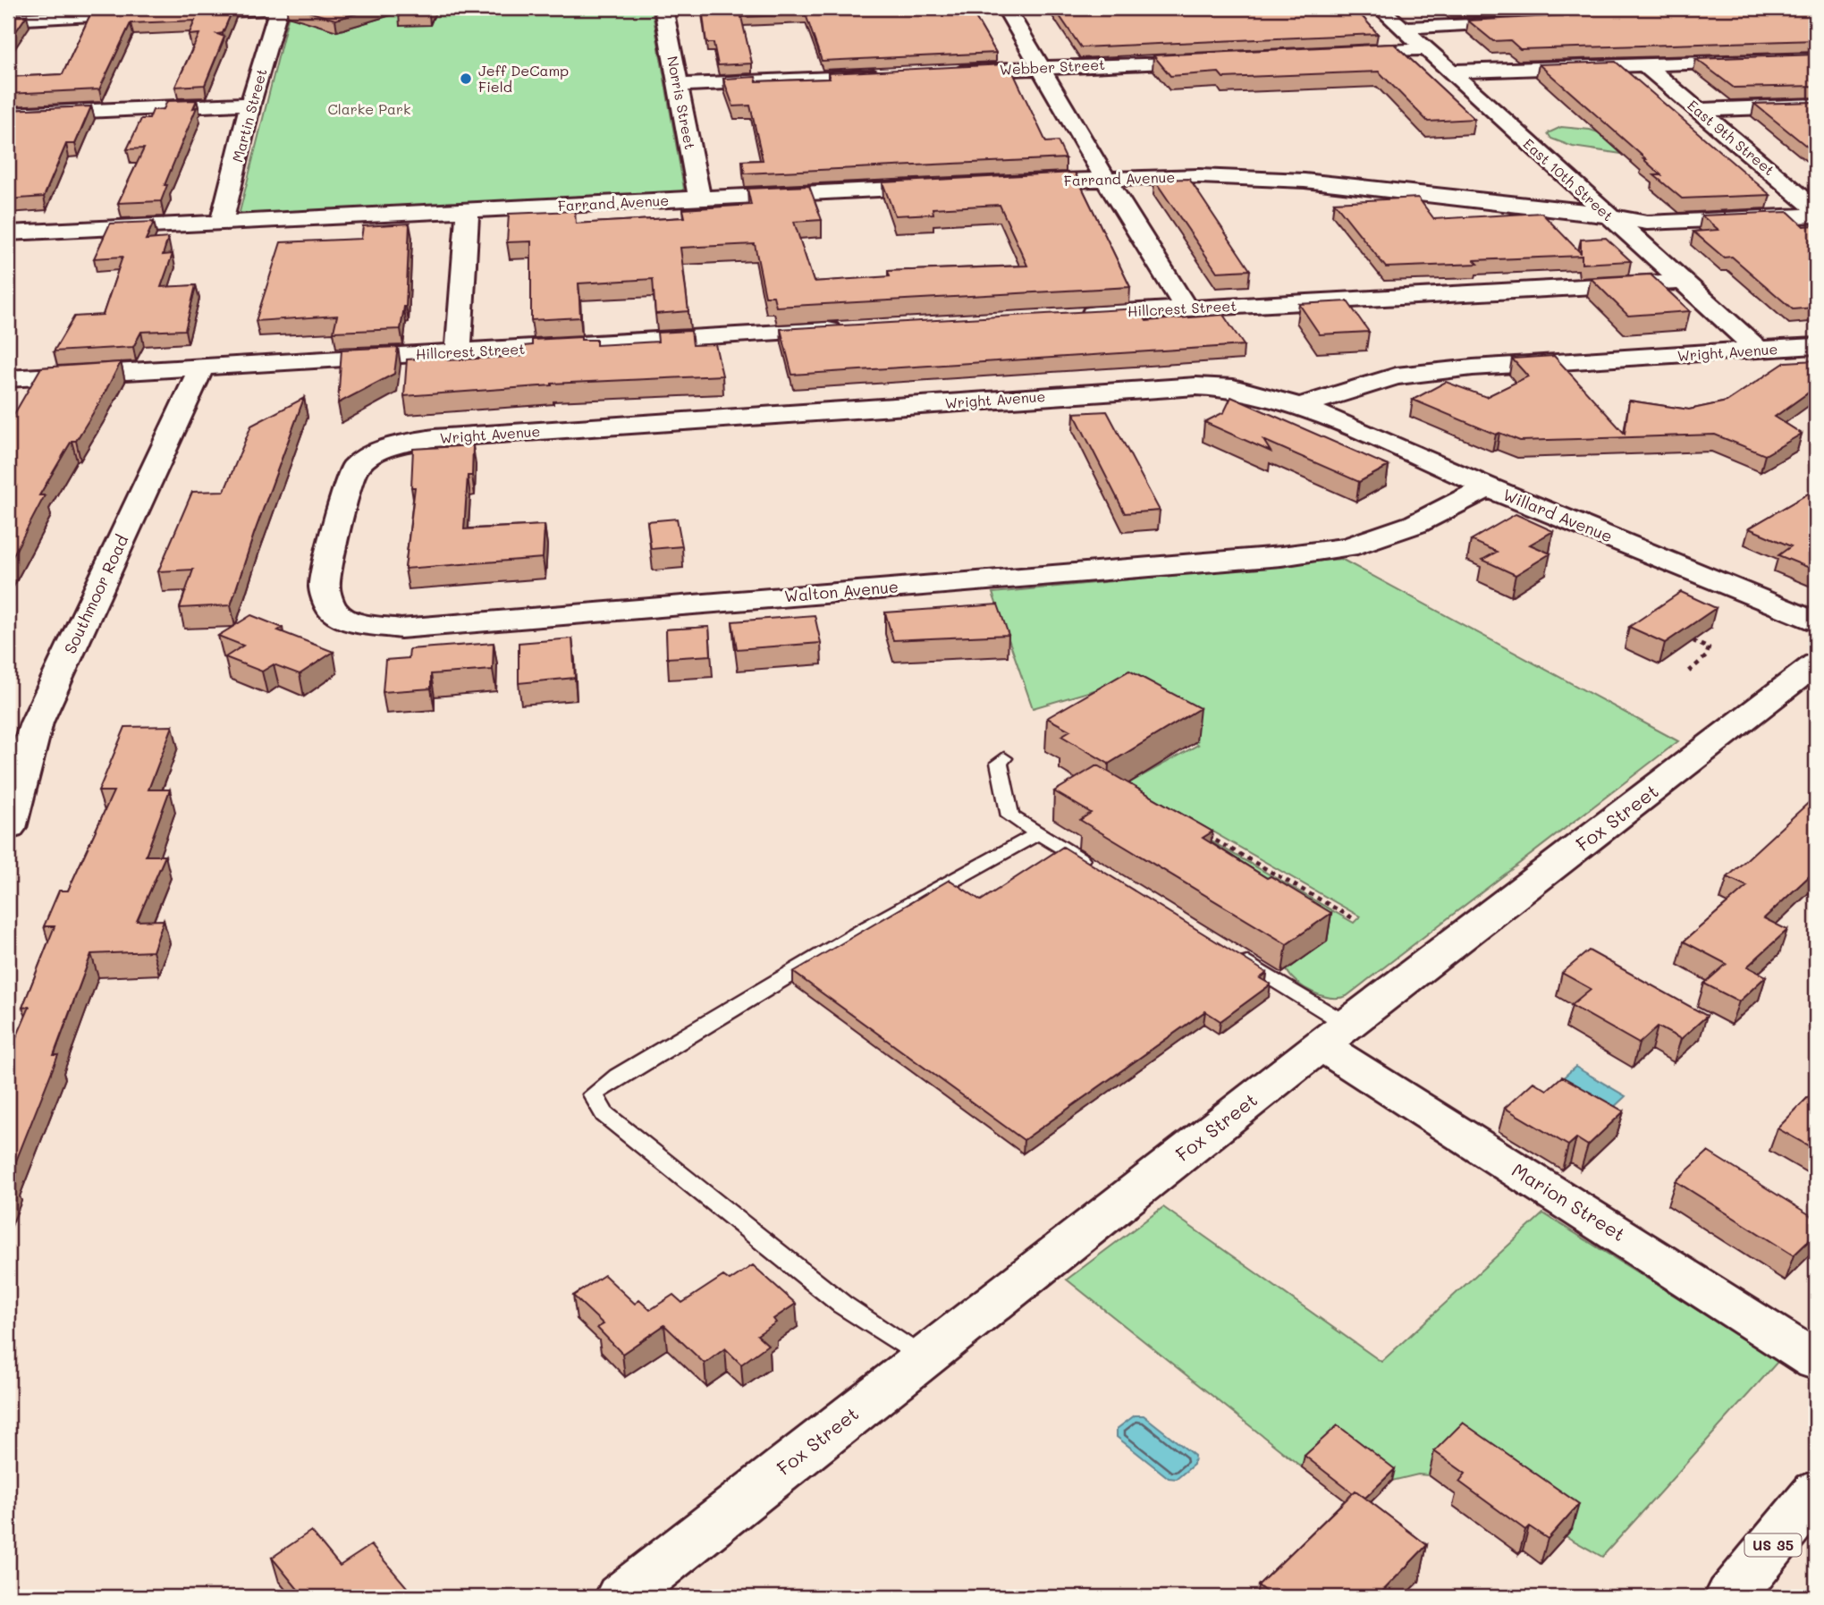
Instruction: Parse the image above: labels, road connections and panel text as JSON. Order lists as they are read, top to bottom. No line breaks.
{"streets":{"street":["Webber Street","Norris Street","Martin Street","East 9th Street","Farrand Avenue","East 10th Street","Hillcrest Street","Wright Avenue","Willard Avenue","Walton Avenue","Southmoor Road","Fox Street","Marion Street","US 35"]},"crossings":[["Norris Street","Farrand Avenue"],["Martin Street","Farrand Avenue"],["Farrand Avenue","East 10th Street"],["East 10th Street","Hillcrest Street"],["East 10th Street","Wright Avenue"],["Hillcrest Street","Southmoor Road"],["Wright Avenue","Willard Avenue"],["Wright Avenue","Walton Avenue"],["Willard Avenue","Walton Avenue"],["Fox Street","Marion Street"]],"parks":["Clarke Park"],"places":["Jeff DeCamp Field"]}
